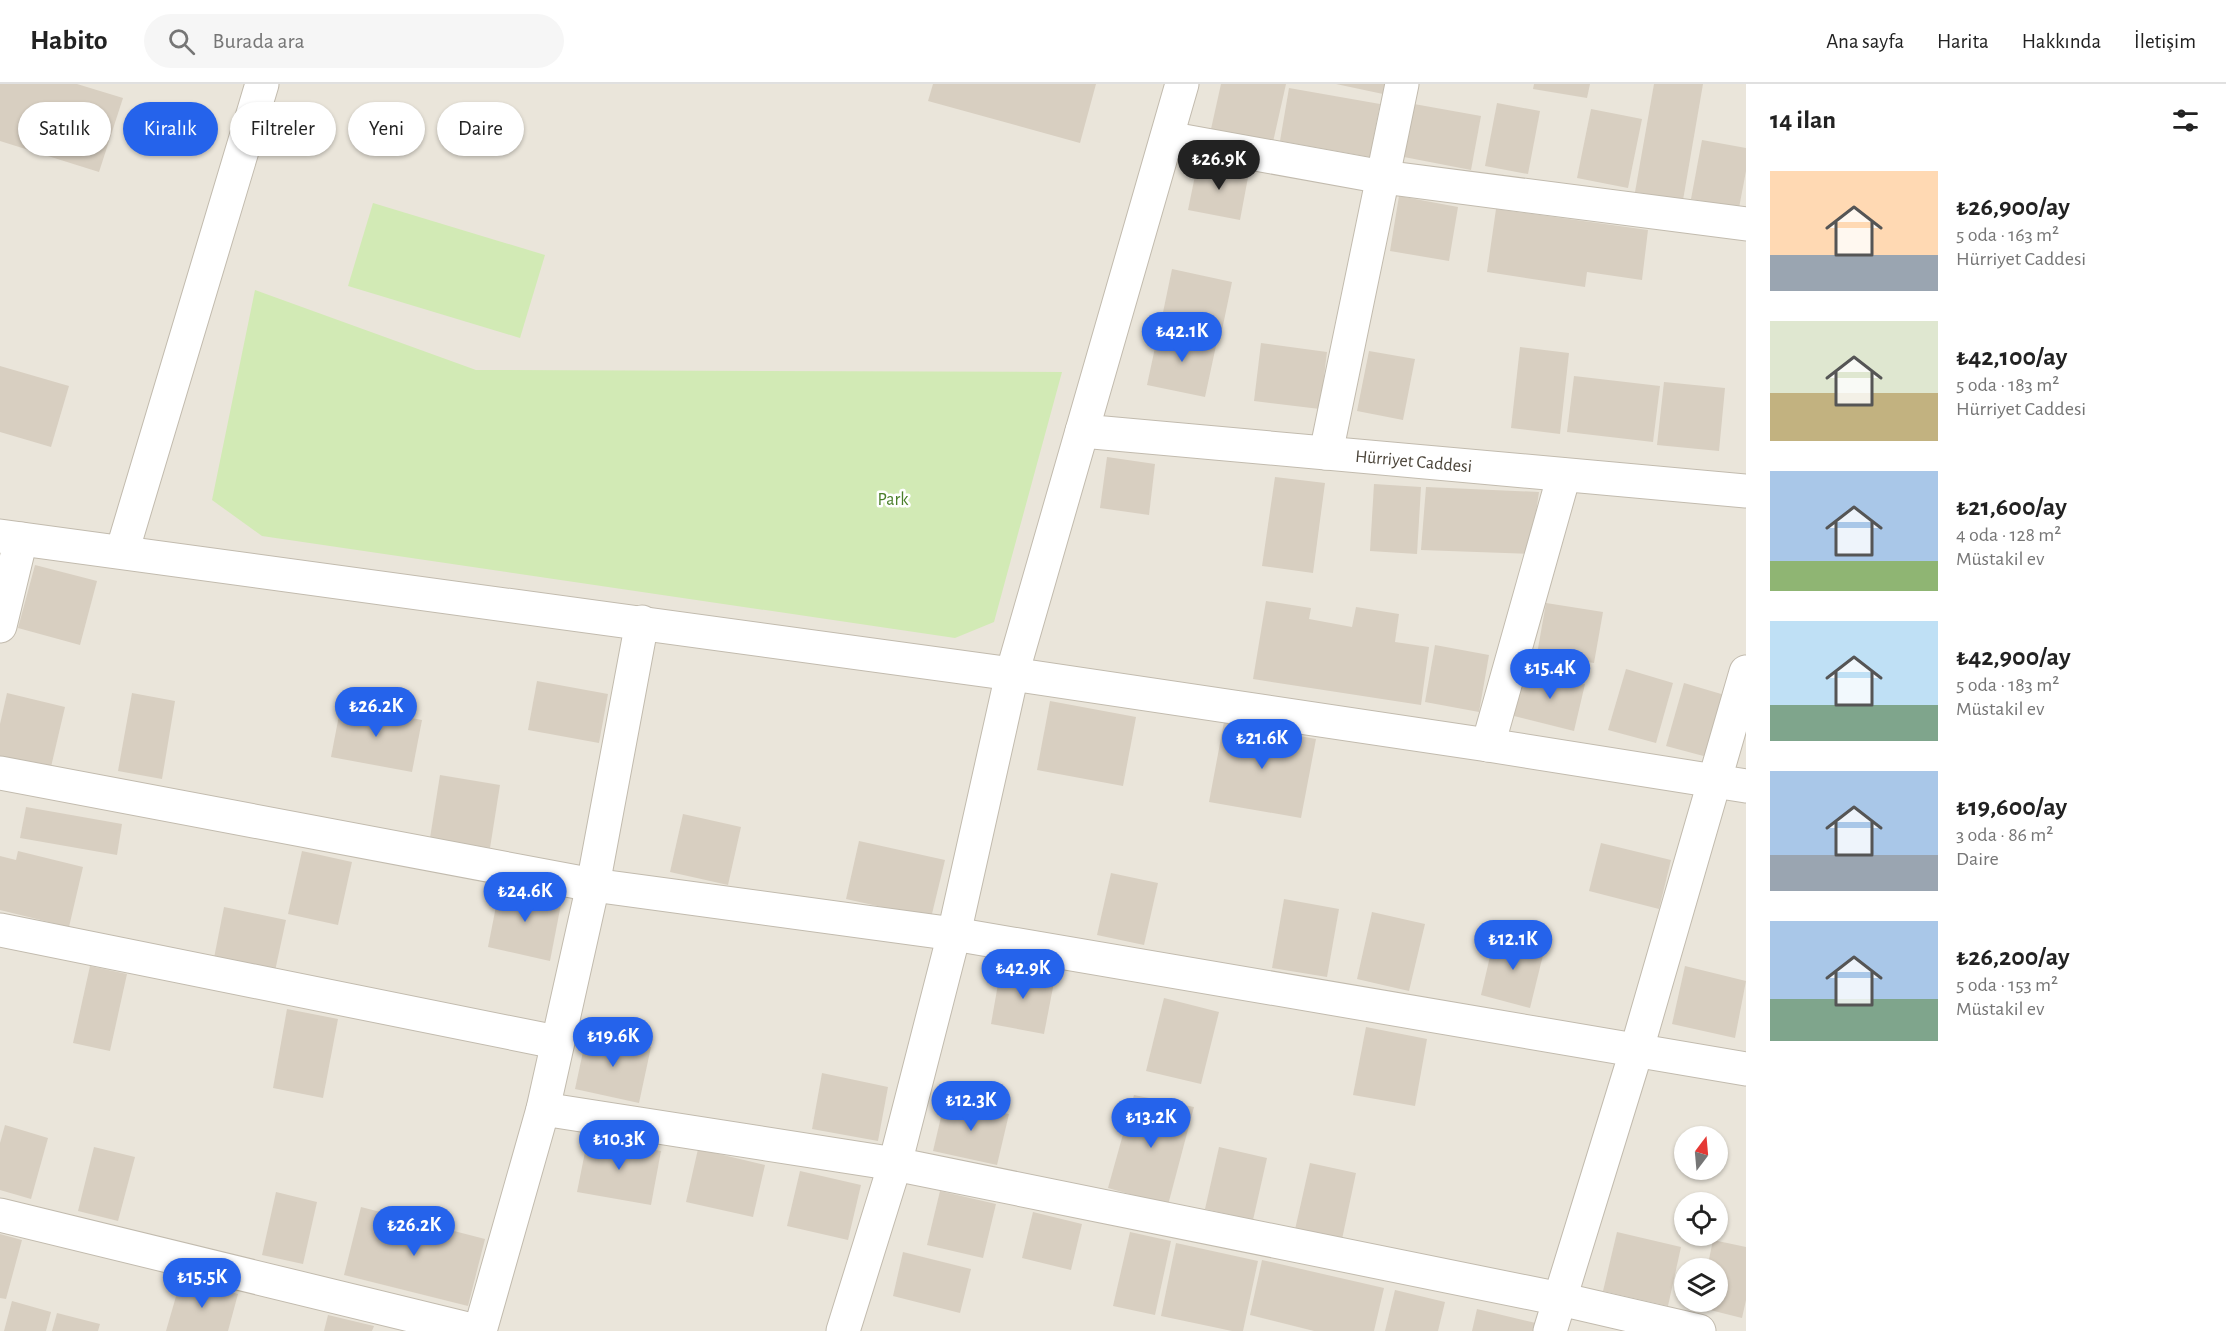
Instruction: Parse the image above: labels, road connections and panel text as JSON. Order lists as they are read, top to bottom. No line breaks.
{"streets":{"street":["Hürriyet Caddesi"]},"parks":["Park"],"north":"top","page":{"header":"Habito","search":"Burada ara","nav":["Ana sayfa","Harita","Hakkında","İletişim"],"heading":"14 ilan","chip":["Satılık","Kiralık","Filtreler","Yeni","Daire"],"price":["₺26.9K","₺42.1K","₺15.4K","₺26.2K","₺21.6K","₺24.6K","₺12.1K","₺42.9K","₺19.6K","₺12.3K","₺13.2K","₺10.3K","₺26.2K","₺15.5K"],"list":[{"name":"₺26,900/ay","note":"5 oda · 163 m² · Hürriyet Caddesi"},{"name":"₺42,100/ay","note":"5 oda · 183 m² · Hürriyet Caddesi"},{"name":"₺21,600/ay","note":"4 oda · 128 m² · Müstakil ev"},{"name":"₺42,900/ay","note":"5 oda · 183 m² · Müstakil ev"},{"name":"₺19,600/ay","note":"3 oda · 86 m² · Daire"},{"name":"₺26,200/ay","note":"5 oda · 153 m² · Müstakil ev"}]}}
